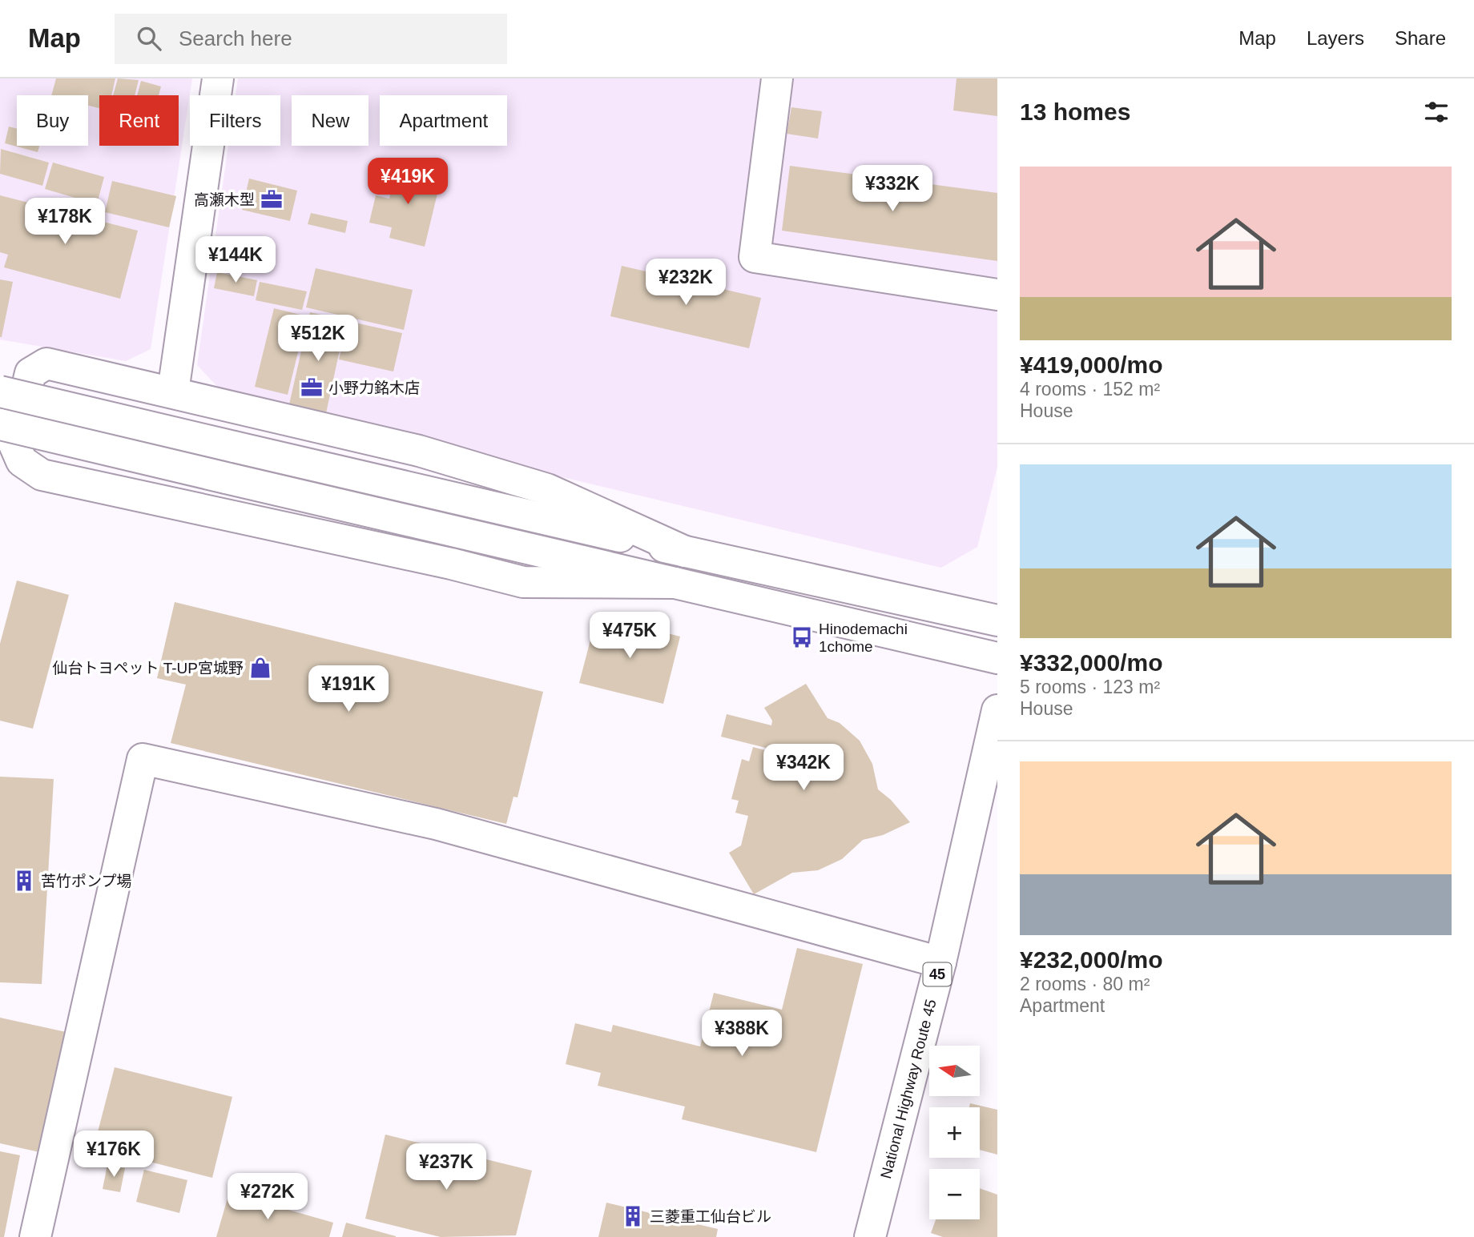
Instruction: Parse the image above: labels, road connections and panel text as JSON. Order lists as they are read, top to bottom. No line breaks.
{"streets":{"main road":["45","National Highway Route 45"]},"places":{"office":["高瀬木型","小野力銘木店"],"bus stop":["Hinodemachi 1chome"],"shop":["仙台トヨペット T-UP宮城野"],"building":["苦竹ポンプ場","三菱重工仙台ビル"]},"north":"left","page":{"header":"Map","search":"Search here","nav":["Map","Layers","Share"],"heading":"13 homes","chip":["Buy","Rent","Filters","New","Apartment"],"list":[{"name":"¥419,000/mo","note":"4 rooms · 152 m² · House"},{"name":"¥332,000/mo","note":"5 rooms · 123 m² · House"},{"name":"¥232,000/mo","note":"2 rooms · 80 m² · Apartment"}],"price":["¥419K","¥332K","¥178K","¥144K","¥232K","¥512K","¥475K","¥191K","¥342K","¥388K","¥176K","¥237K","¥272K"],"map_buttons":["+","−"]}}
